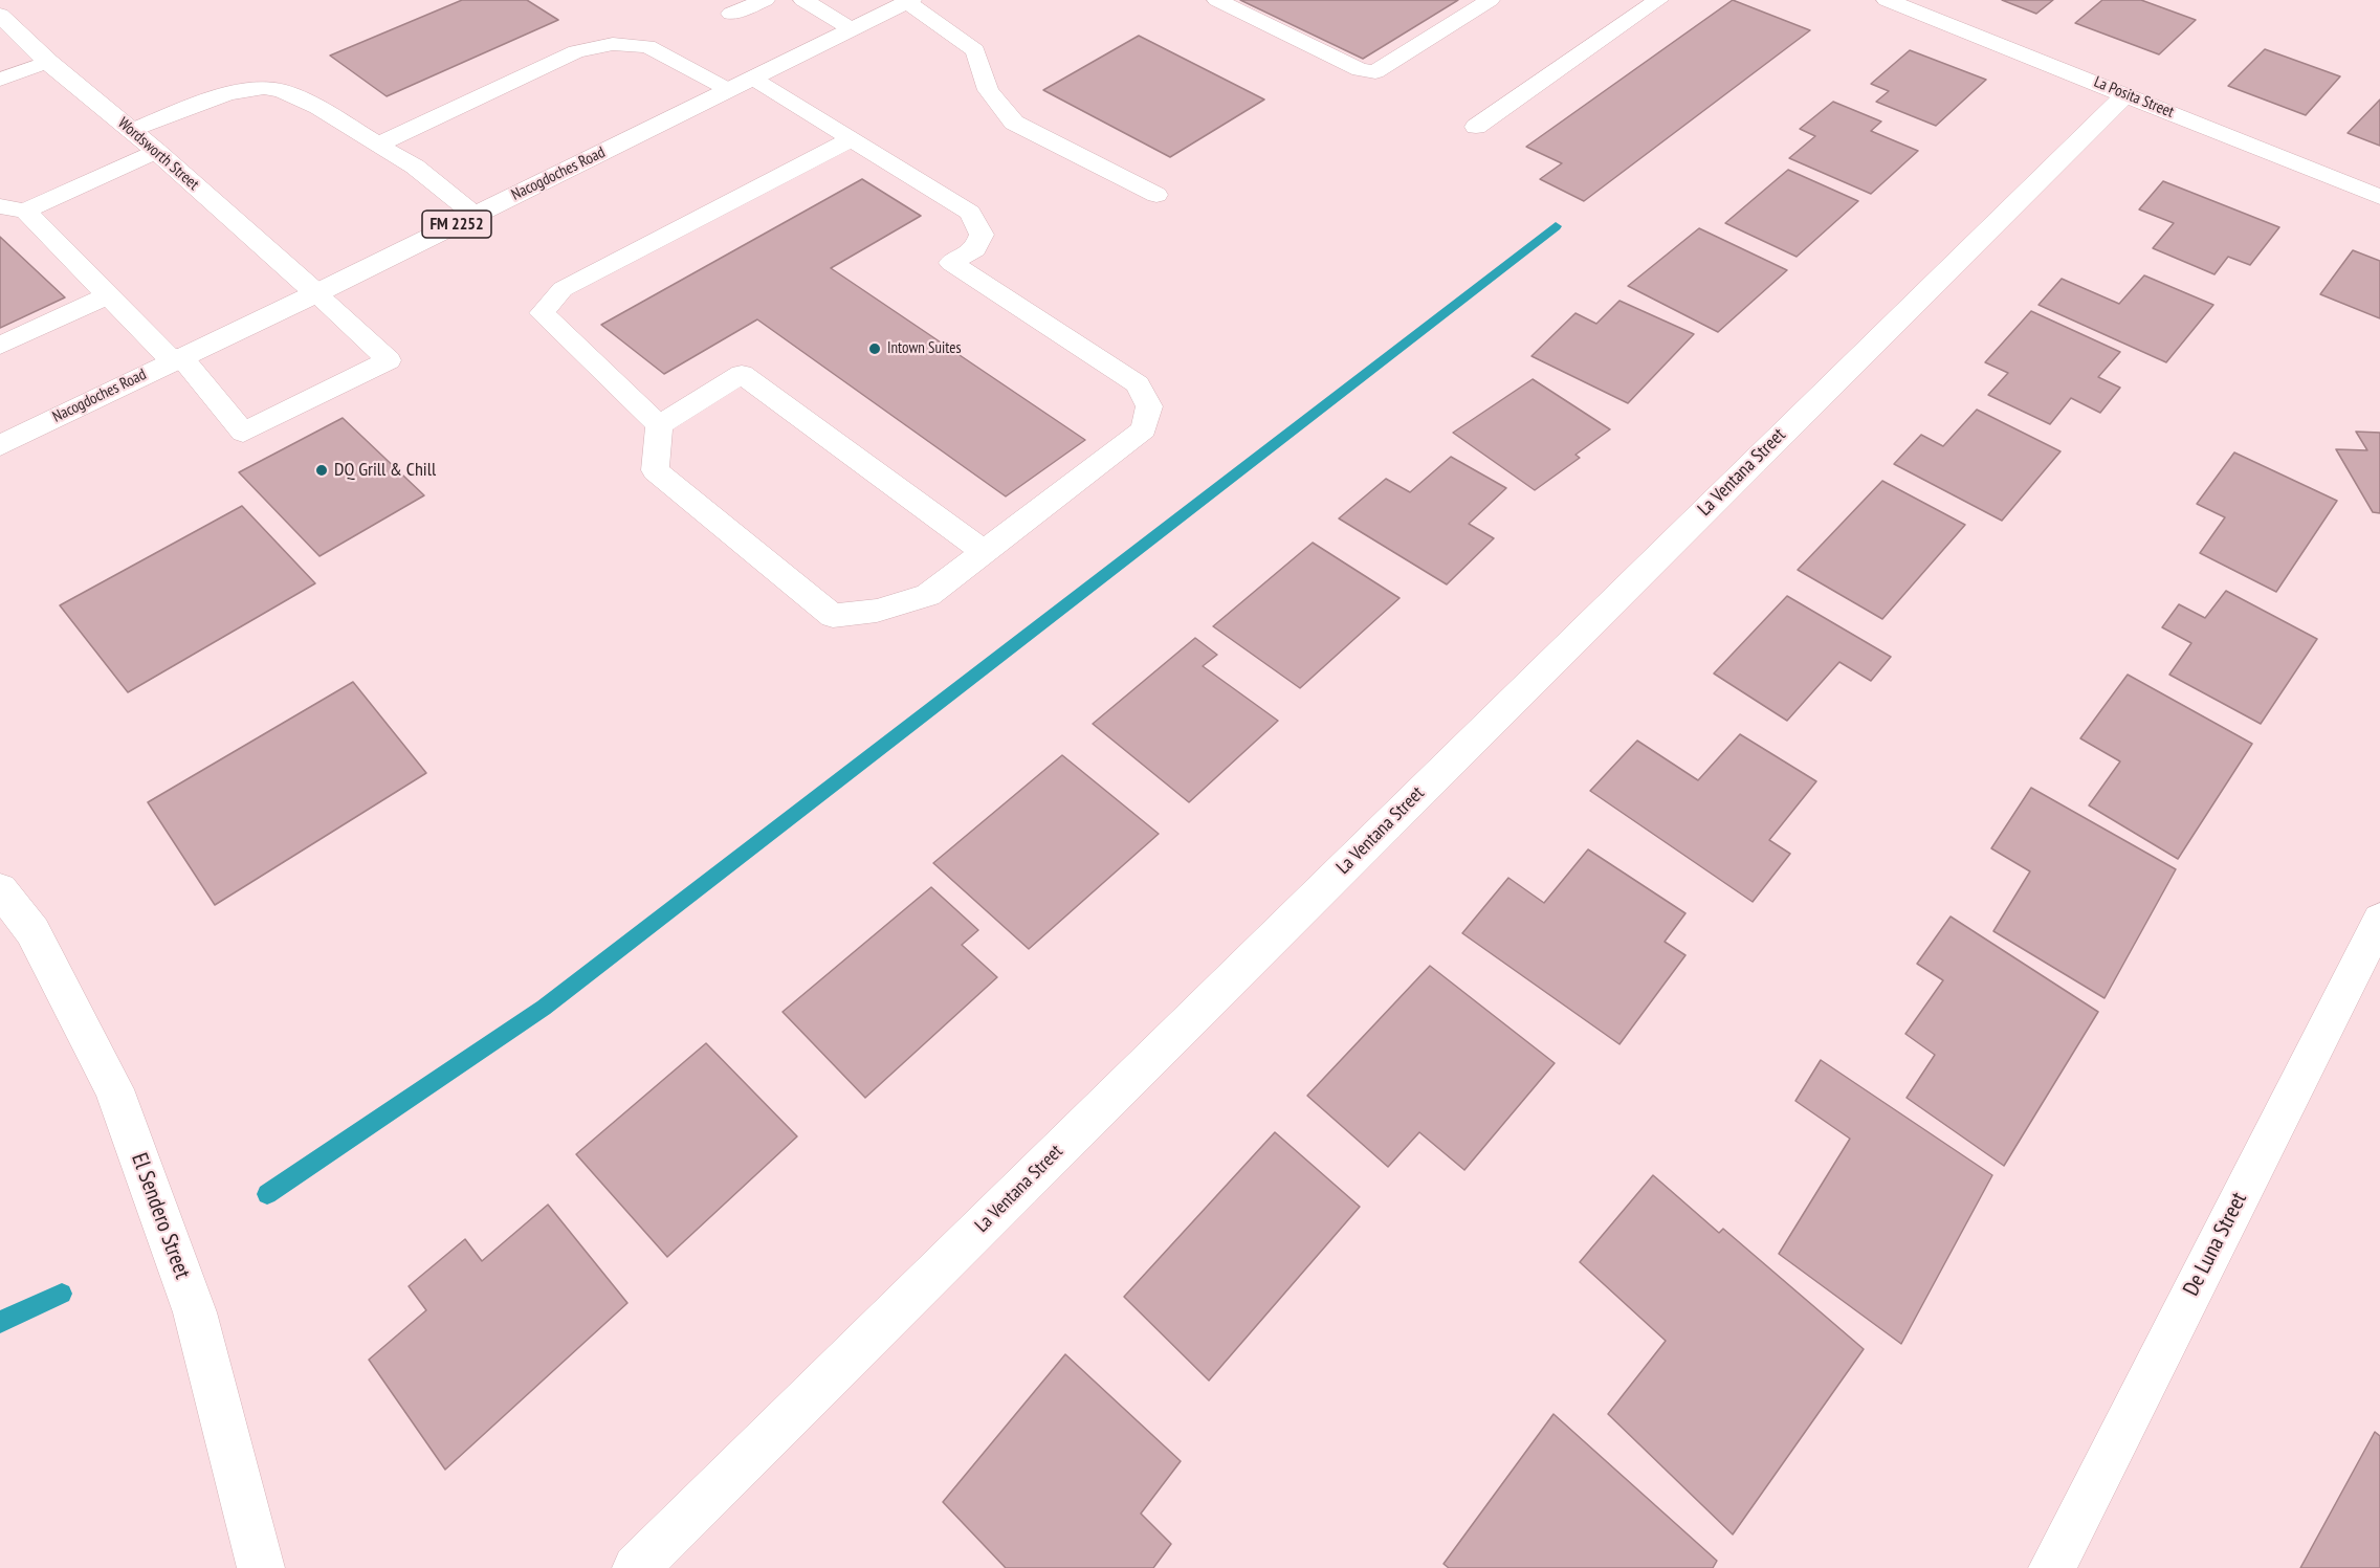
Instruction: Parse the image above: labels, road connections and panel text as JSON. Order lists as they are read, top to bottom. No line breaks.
{"streets":{"street":["La Posita Street","Wordsworth Street","Nacogdoches Road","FM 2252","La Ventana Street","El Sendero Street","De Luna Street"]},"crossings":[["La Posita Street","La Ventana Street"],["Wordsworth Street","Nacogdoches Road"]],"places":["Intown Suites","DQ Grill & Chill"]}
